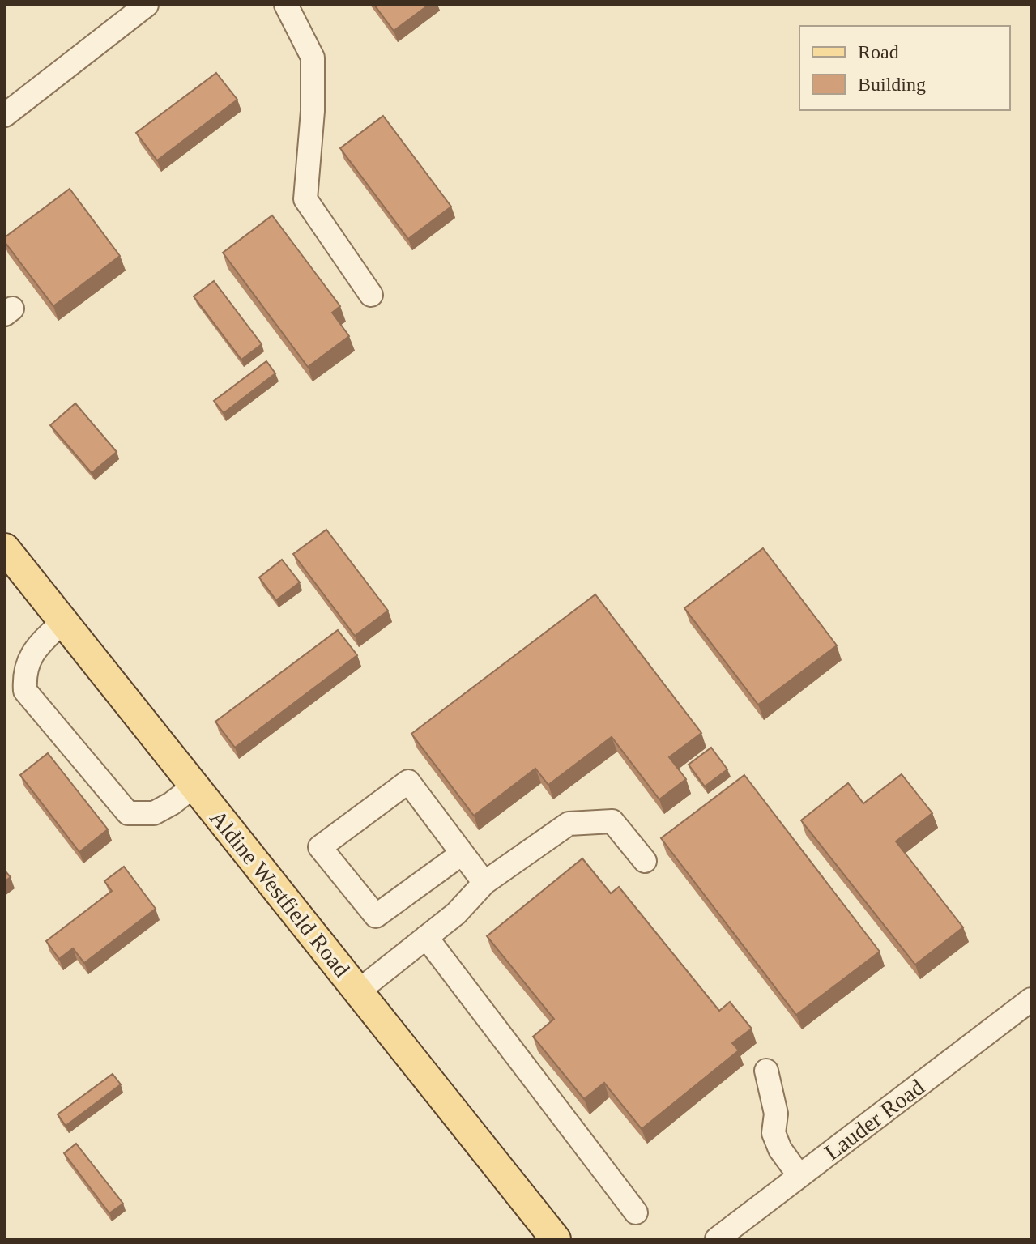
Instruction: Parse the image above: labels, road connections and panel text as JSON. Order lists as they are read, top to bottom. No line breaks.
{"streets":{"main road":["Aldine Westfield Road"],"street":["Lauder Road"]},"legend":["Road","Building"]}
